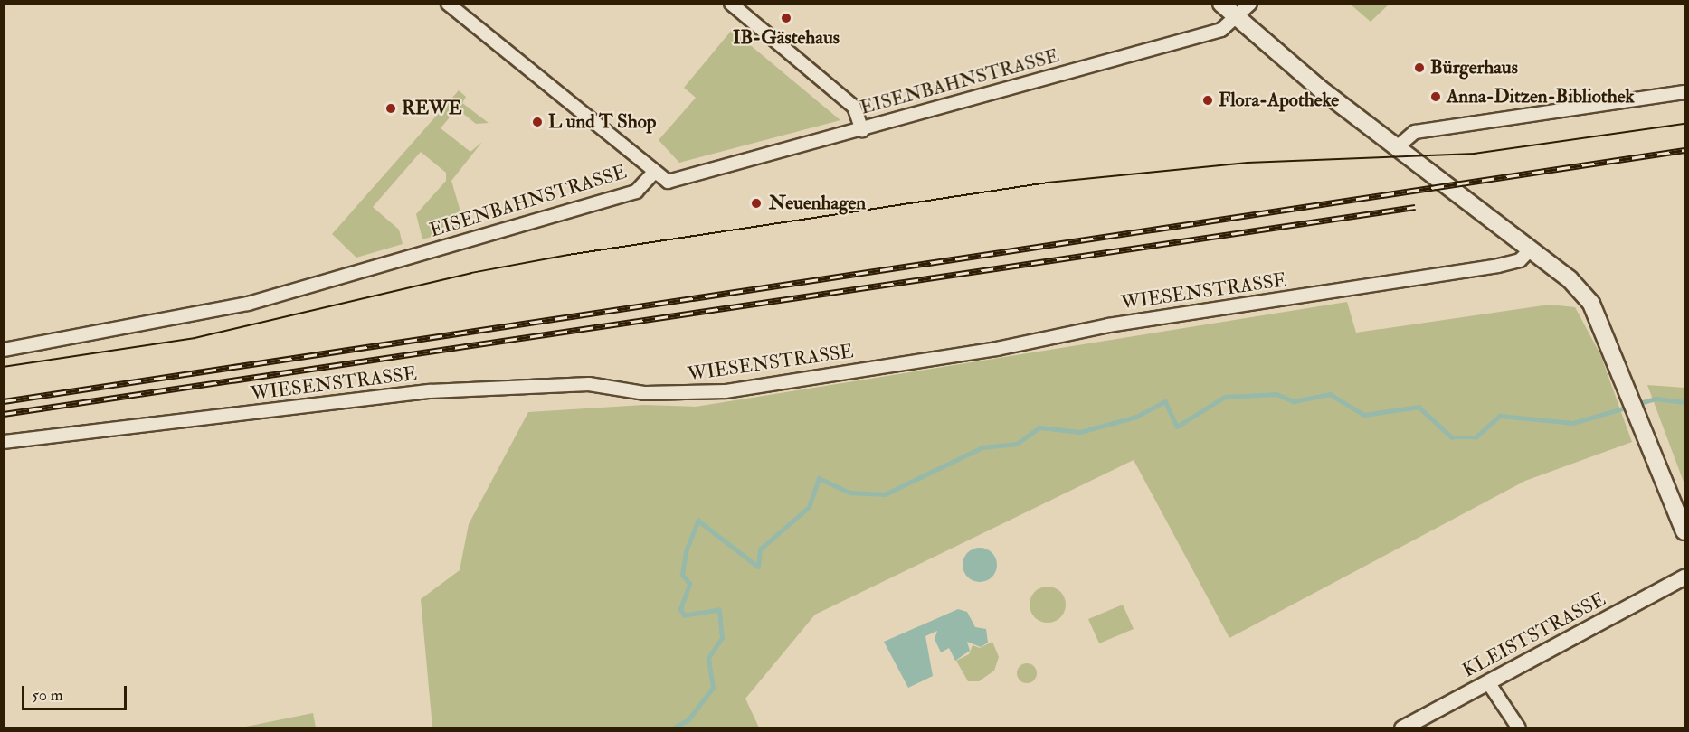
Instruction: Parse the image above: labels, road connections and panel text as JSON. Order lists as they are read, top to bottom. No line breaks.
{"streets":{"street":["EISENBAHNSTRASSE","WIESENSTRASSE","KLEISTSTRASSE"]},"places":["IB-Gästehaus","Bürgerhaus","Anna-Ditzen-Bibliothek","Flora-Apotheke","REWE","L und T Shop","Neuenhagen"],"scale_bar":"50 m"}
